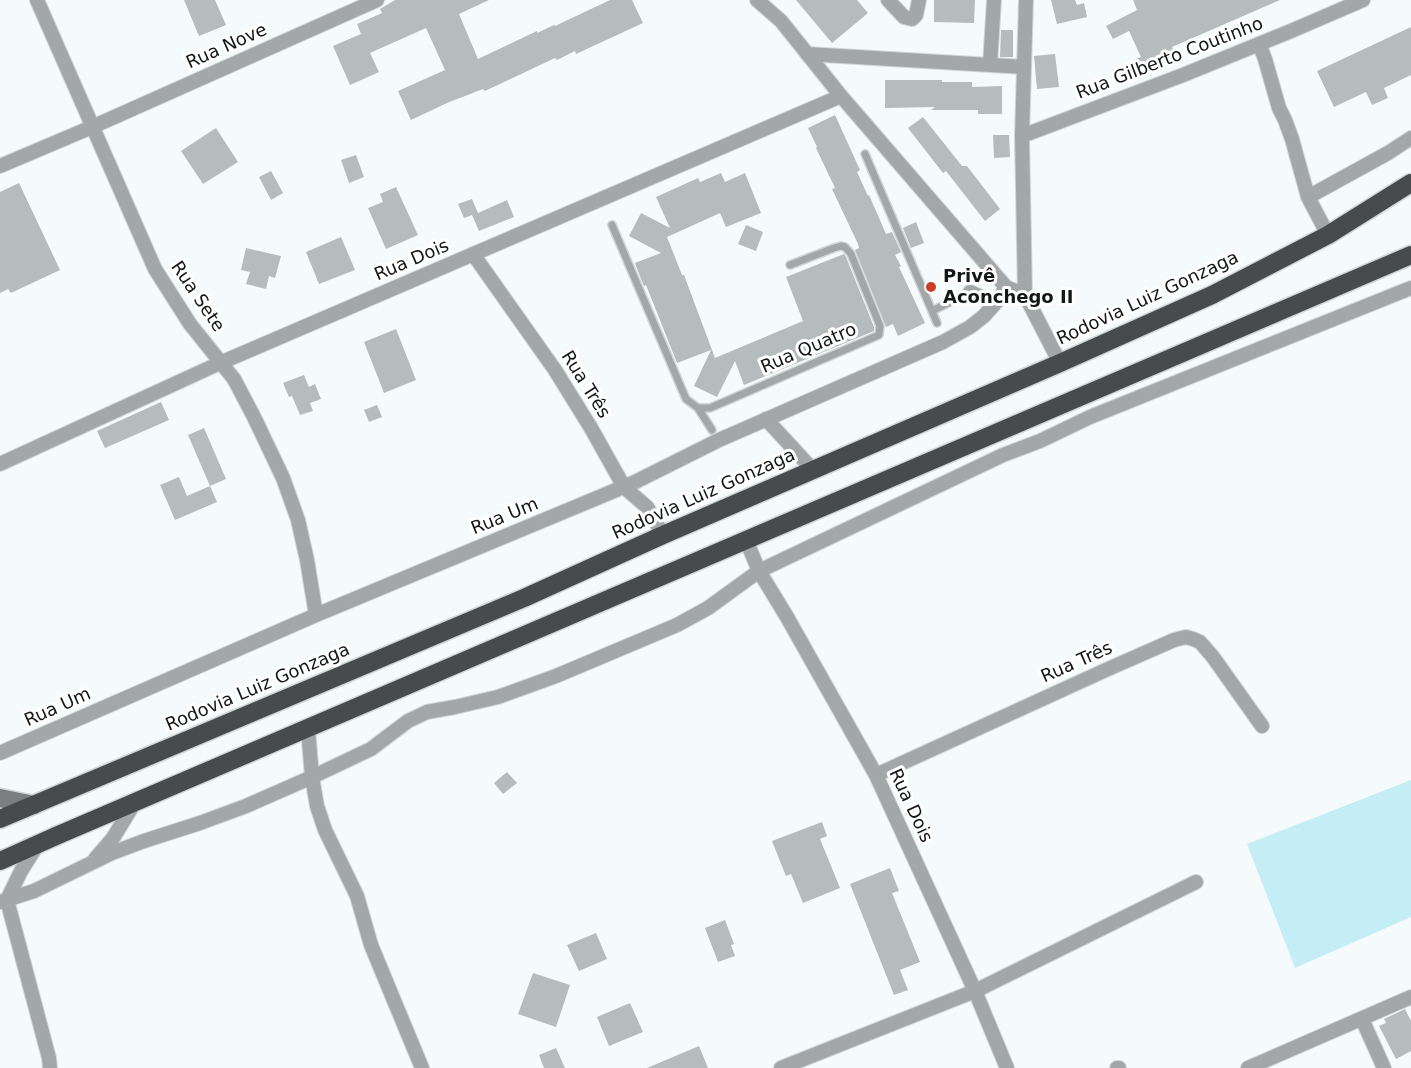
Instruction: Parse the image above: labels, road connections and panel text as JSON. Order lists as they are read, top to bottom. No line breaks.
{"streets":{"highway":["Rodovia Luiz Gonzaga"],"street":["Rua Nove","Rua Gilberto Coutinho","Rua Dois","Rua Sete","Rua Três","Rua Um"],"lane":["Rua Quatro"]},"crossings":[["Rua Nove","Rua Sete"],["Rua Dois","Rua Sete"],["Rua Dois","Rua Três"],["Rua Sete","Rua Um"],["Rodovia Luiz Gonzaga","Rua Três"],["Rua Três","Rua Um"]],"places":["Privê Aconchego II"]}
